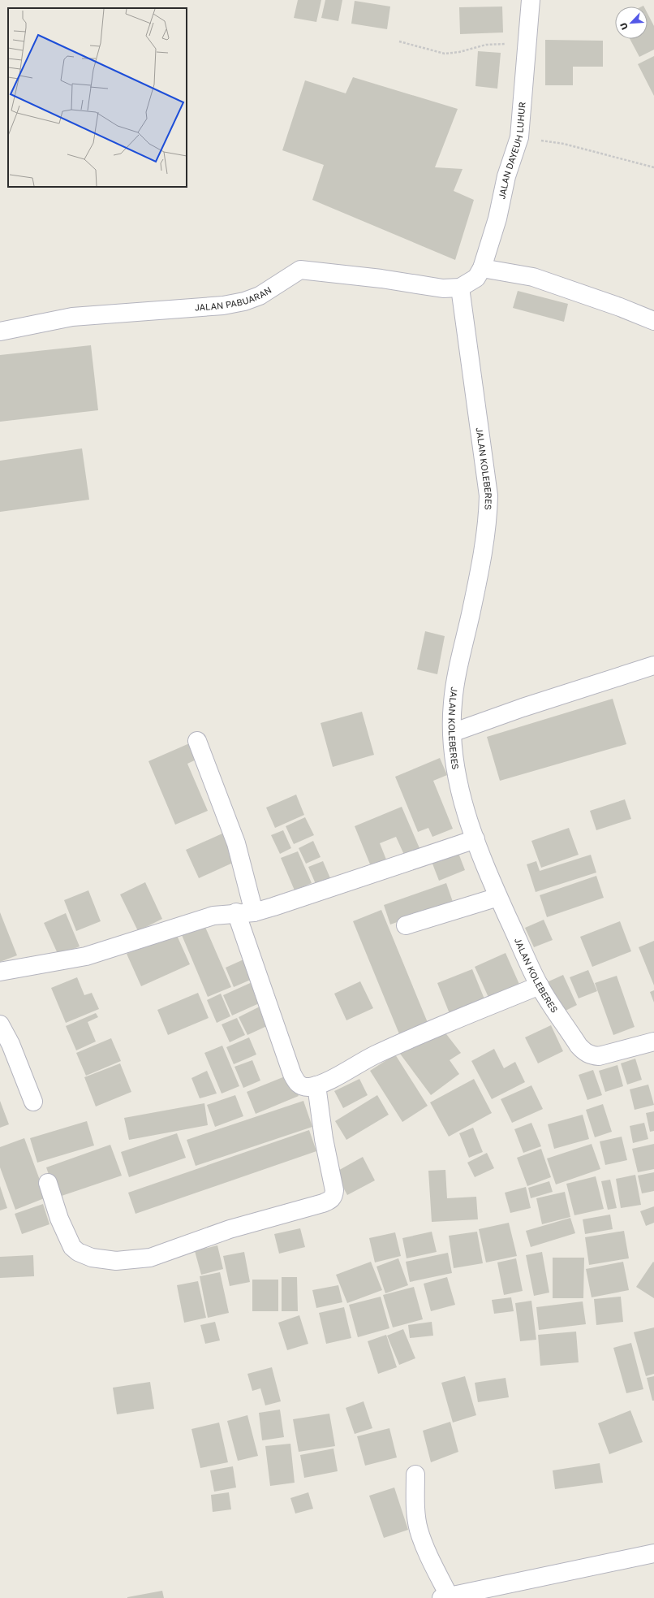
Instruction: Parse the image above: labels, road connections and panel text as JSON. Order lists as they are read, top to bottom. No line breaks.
{"streets":{"street":["JALAN DAYEUH LUHUR","JALAN PABUARAN","JALAN KOLEBERES"]},"crossings":[["JALAN DAYEUH LUHUR","JALAN PABUARAN"],["JALAN DAYEUH LUHUR","JALAN KOLEBERES"],["JALAN PABUARAN","JALAN KOLEBERES"]],"north":"bottom left"}
